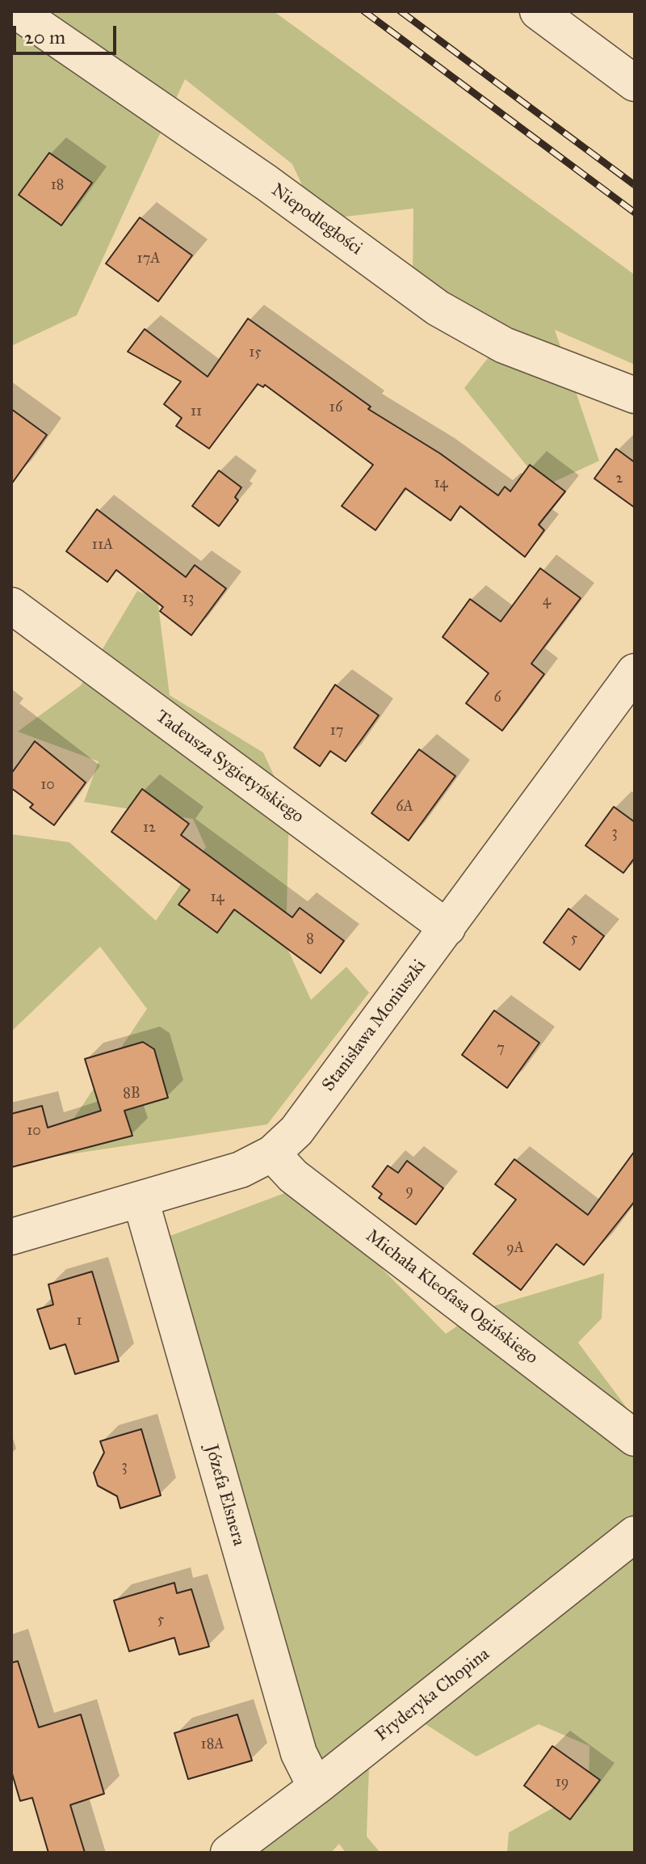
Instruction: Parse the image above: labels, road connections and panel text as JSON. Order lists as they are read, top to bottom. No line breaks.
{"streets":{"street":["Niepodległości","Tadeusza Sygietyńskiego","Stanisława Moniuszki","Michała Kleofasa Ogińskiego","Józefa Elsnera","Fryderyka Chopina"]},"crossings":[["Tadeusza Sygietyńskiego","Stanisława Moniuszki"],["Stanisława Moniuszki","Michała Kleofasa Ogińskiego"],["Stanisława Moniuszki","Józefa Elsnera"],["Józefa Elsnera","Fryderyka Chopina"]],"house_numbers":["18","17A","15","16","11","2","14","11A","13","4","6","17","10","6A","12","3","14","5","8","7","8B","10","9","9A","1","3","5","18A","19"],"scale_bar":"20 m"}
